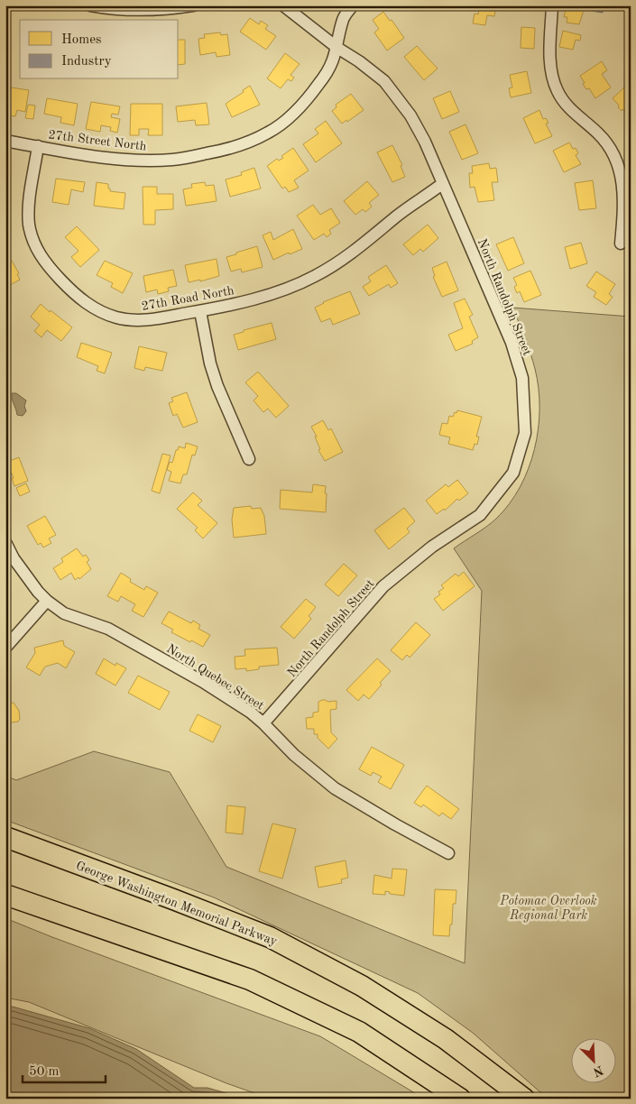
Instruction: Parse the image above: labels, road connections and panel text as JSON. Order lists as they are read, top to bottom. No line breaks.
{"streets":{"highway":["George Washington Memorial Parkway"],"street":["27th Street North","North Randolph Street","27th Road North","North Quebec Street"]},"crossings":[["27th Street North","North Randolph Street"],["27th Street North","27th Road North"],["North Randolph Street","27th Road North"],["North Randolph Street","North Quebec Street"]],"parks":["Potomac Overlook Regional Park"],"legend":["Homes","Industry"],"scale_bar":"50 m","north":"bottom right"}
